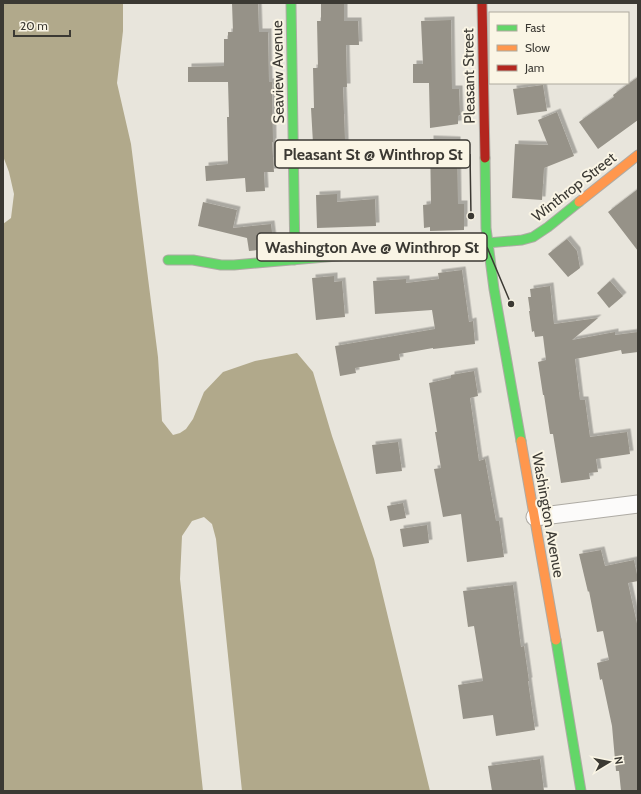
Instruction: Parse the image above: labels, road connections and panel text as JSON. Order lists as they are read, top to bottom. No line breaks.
{"streets":{"main road":["Seaview Avenue","Pleasant Street","Winthrop Street","Washington Avenue"]},"crossings":[["Seaview Avenue","Winthrop Street"],["Pleasant Street","Winthrop Street"],["Pleasant Street","Washington Avenue"],["Winthrop Street","Washington Avenue"]],"places":["Pleasant St @ Winthrop St","Washington Ave @ Winthrop St"],"legend":["Fast","Slow","Jam"],"scale_bar":"20 m","north":"right"}
